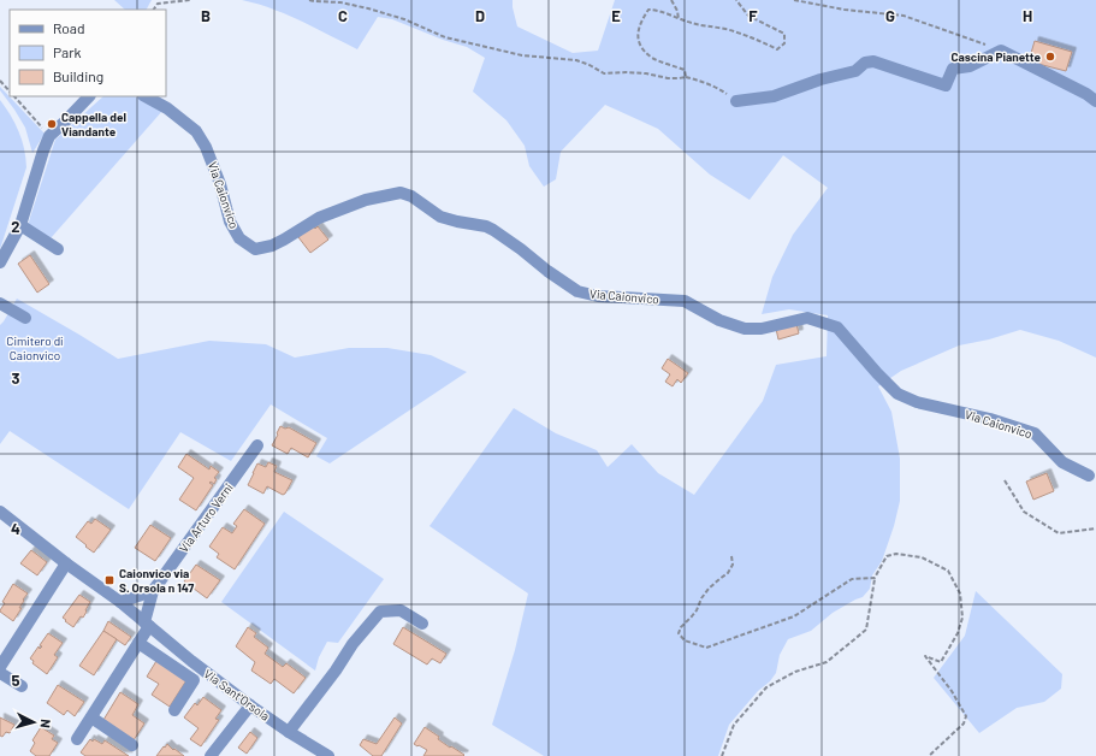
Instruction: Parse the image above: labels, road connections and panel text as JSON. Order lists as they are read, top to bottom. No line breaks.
{"streets":{"street":["Via Caionvico","Via Arturo Verni","Via Sant'Orsola"]},"crossings":[["Via Arturo Verni","Via Sant'Orsola"]],"parks":["Cimitero di Caionvico"],"places":{"other":["Cascina Pianette","Cappella del Viandante"],"transit":["Caionvico via S. Orsola n 147"]},"legend":["Road","Park","Building"],"north":"right","grid":{"columns":["B","C","D","E","F","G","H"],"rows":["2","3","4","5"]}}
